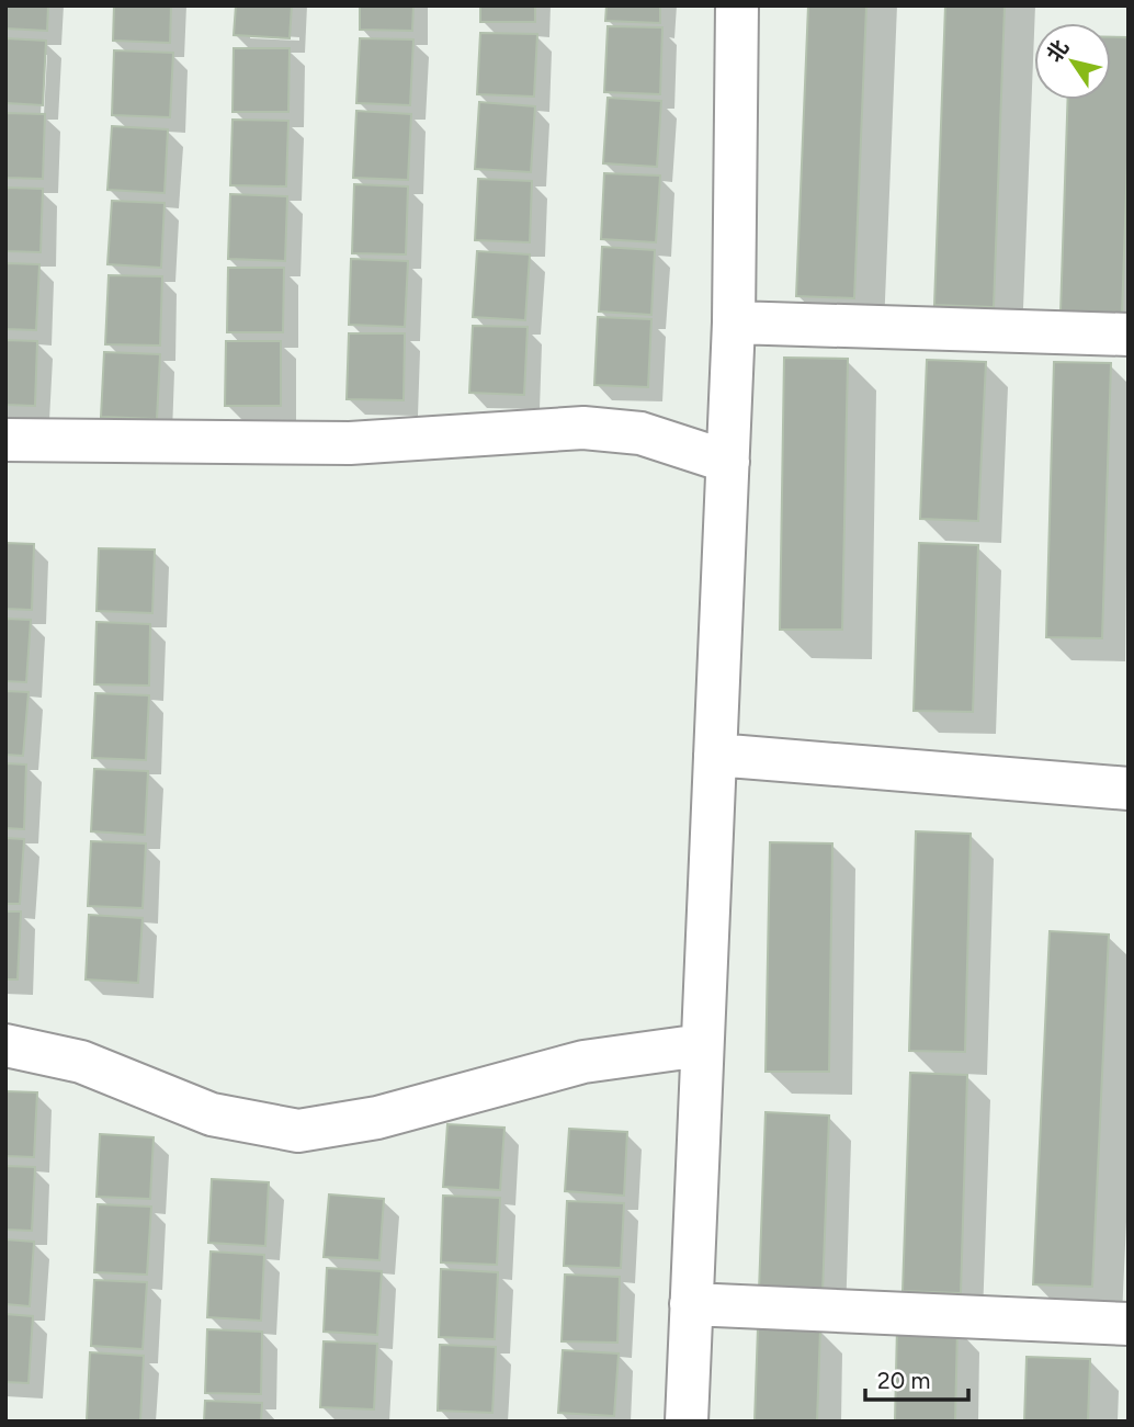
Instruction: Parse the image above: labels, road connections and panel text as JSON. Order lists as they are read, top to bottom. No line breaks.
{"scale_bar":"20 m","north":"top left"}
